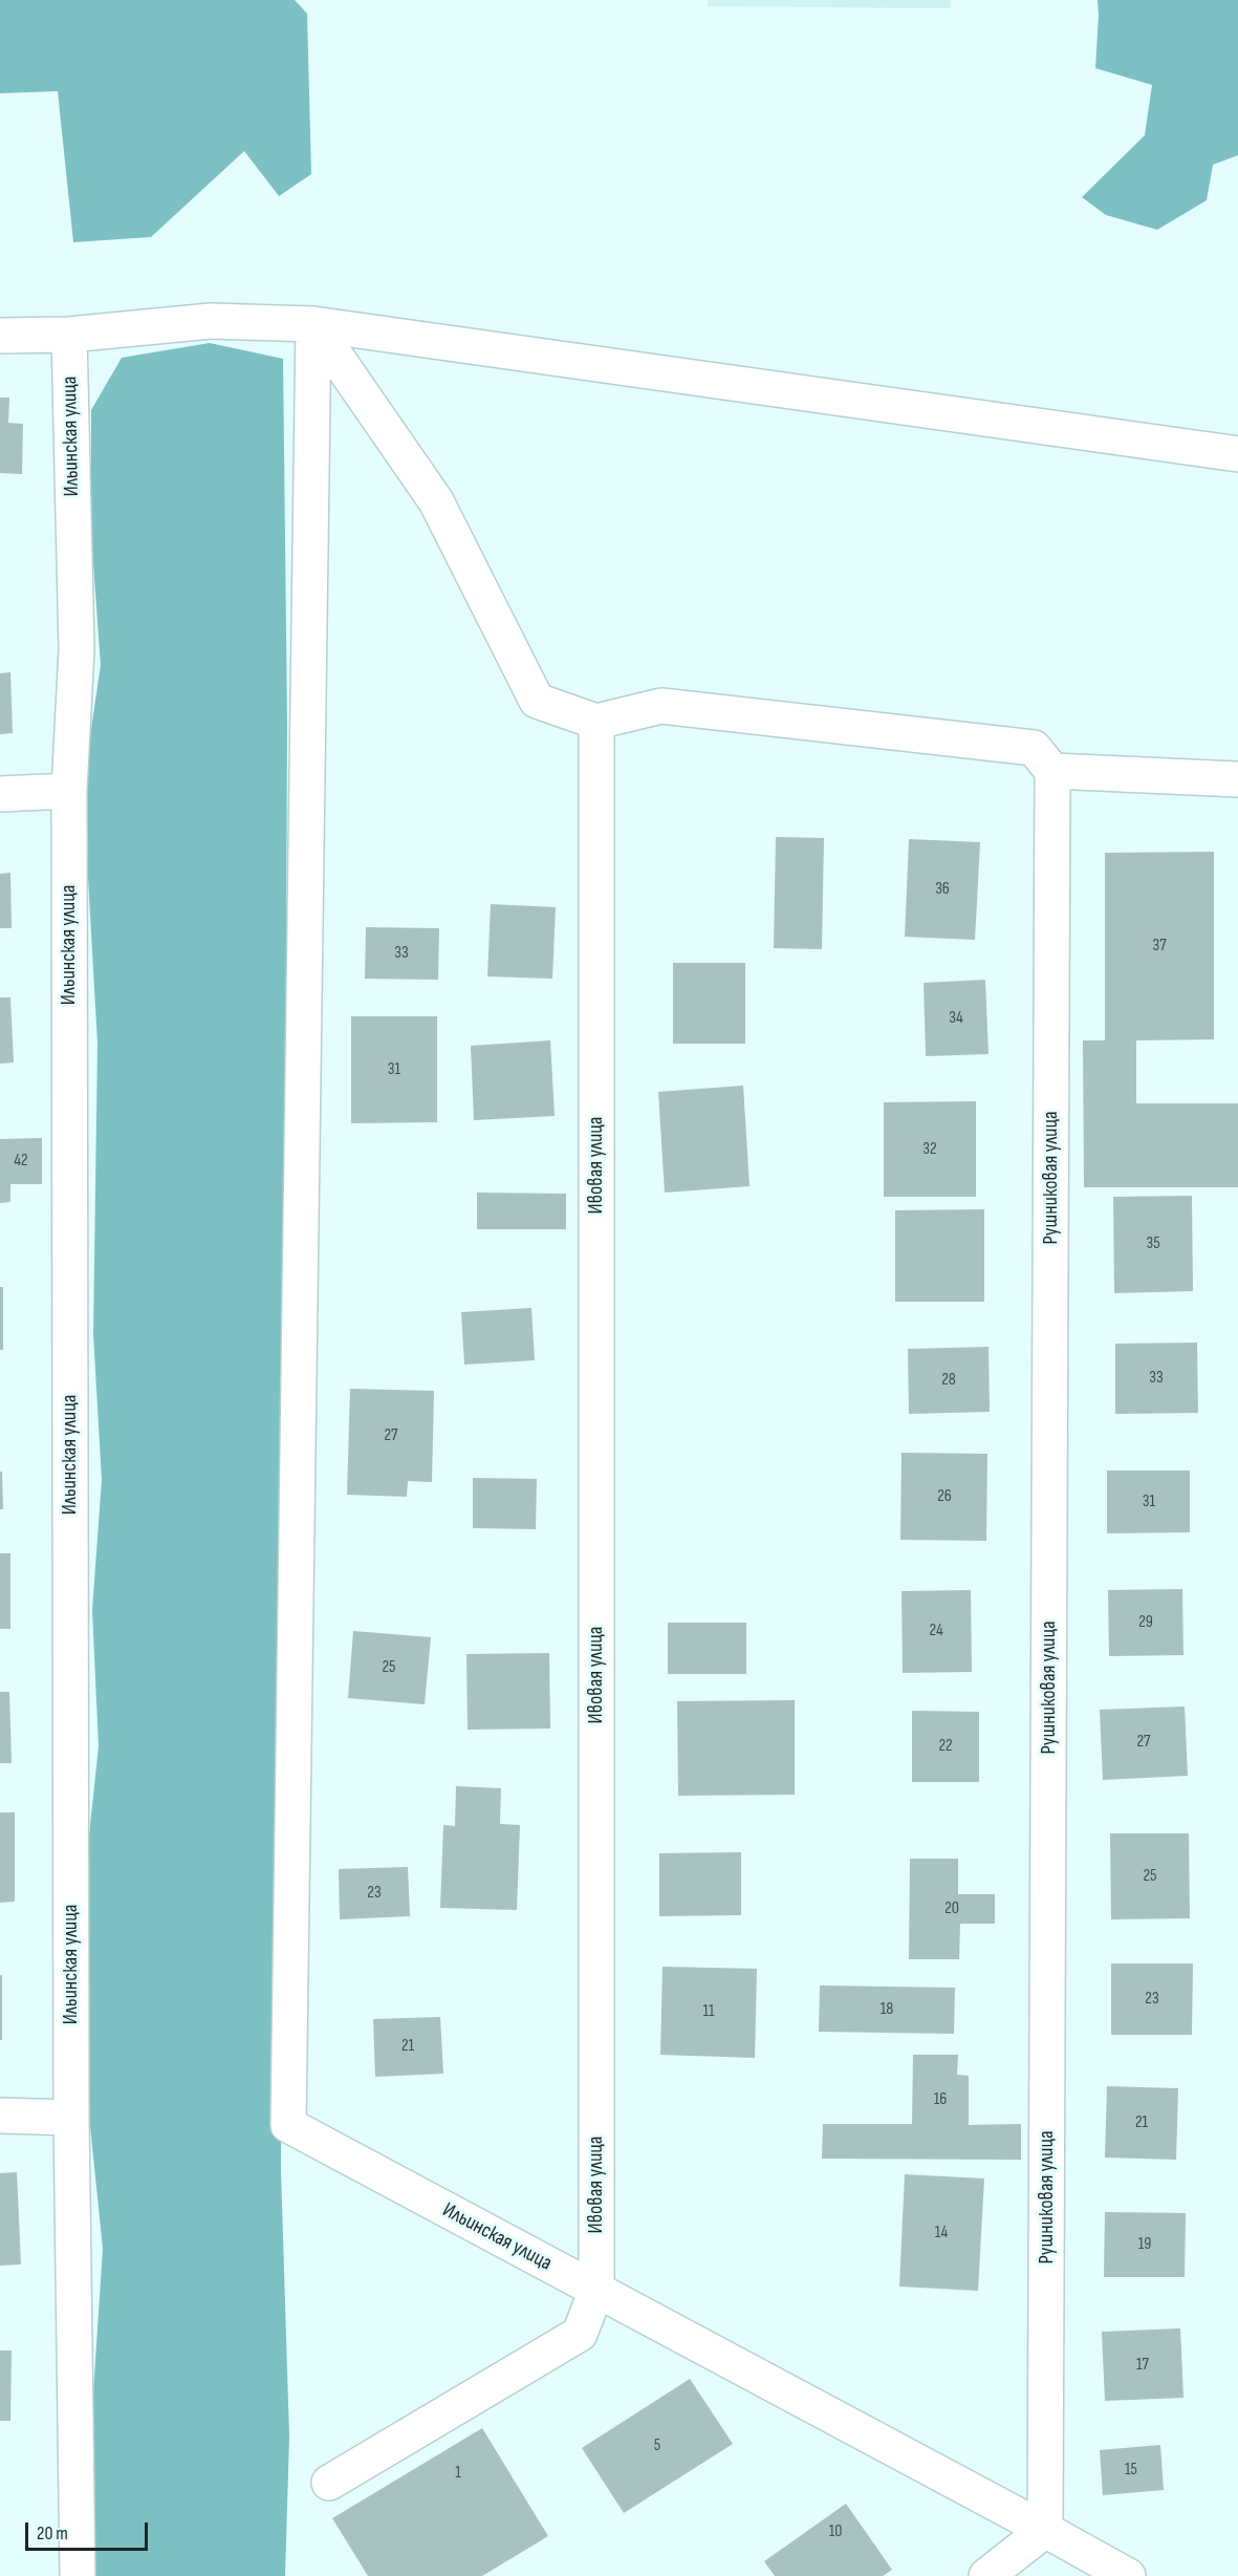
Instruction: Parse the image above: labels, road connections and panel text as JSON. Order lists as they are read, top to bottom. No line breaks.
{"streets":{"street":["Ильинская улица","Ивовая улица","Рушниковая улица"]},"crossings":[["Ильинская улица","Ивовая улица"]],"house_numbers":["36","37","33","34","31","32","42","35","33","28","27","26","31","29","24","25","27","22","25","23","20","23","18","11","21","16","21","14","19","17","5","15","1","10"],"scale_bar":"20 m"}
